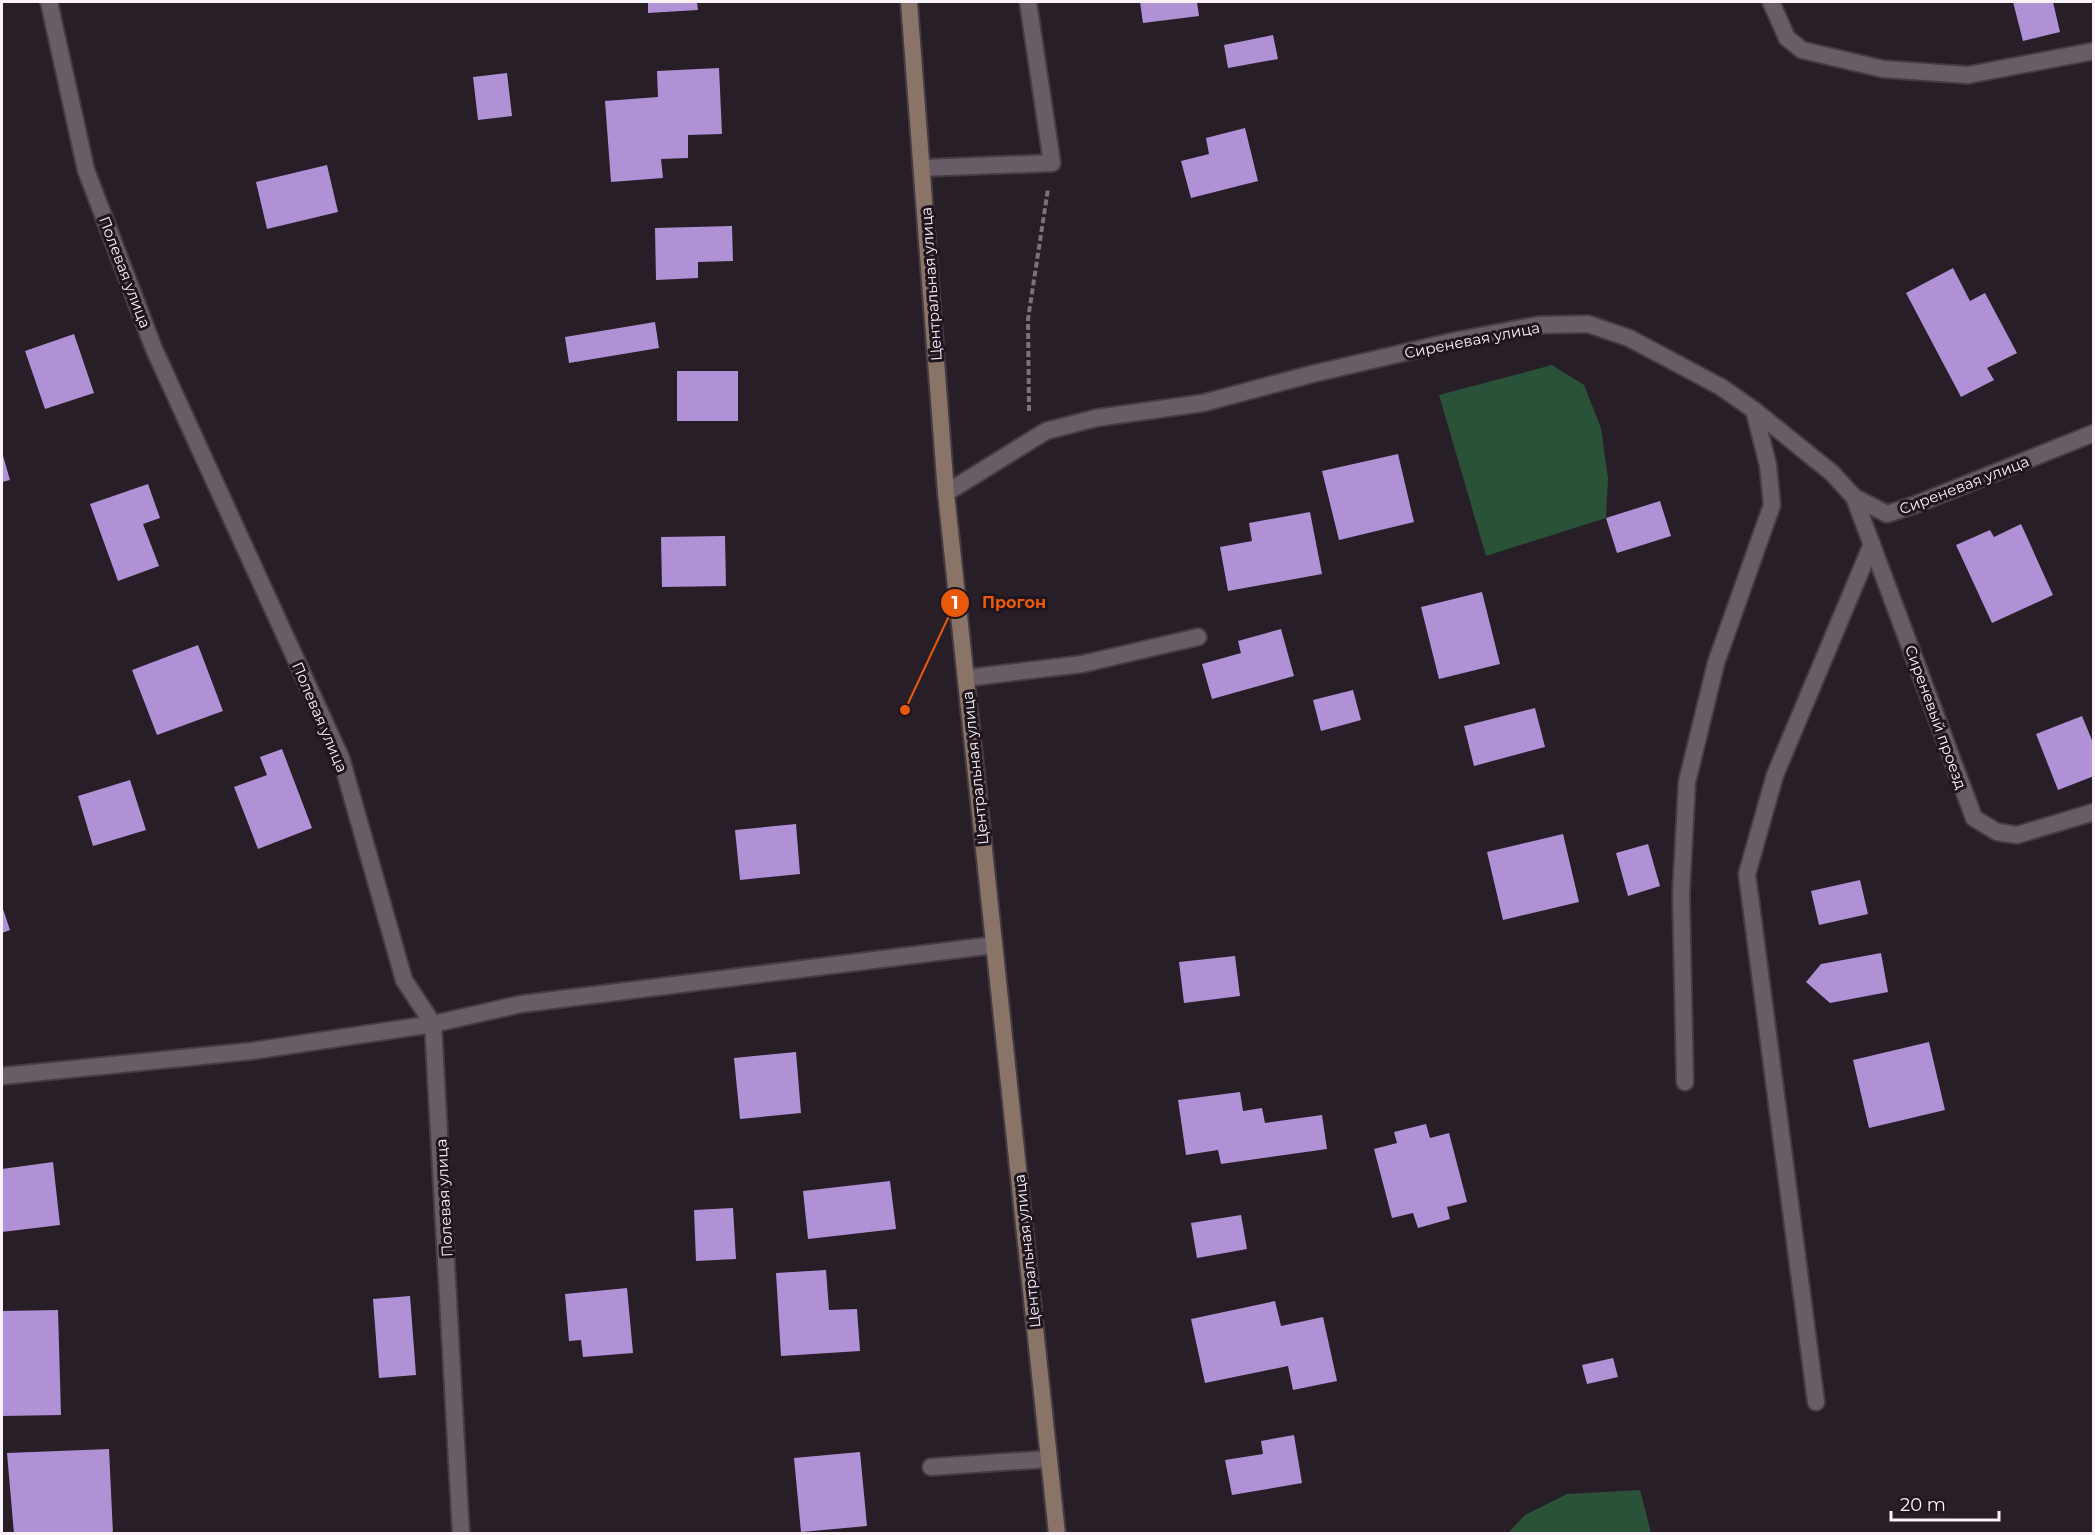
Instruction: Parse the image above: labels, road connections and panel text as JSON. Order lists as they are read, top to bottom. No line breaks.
{"streets":{"main road":["Центральная улица"],"street":["Полевая улица","Сиреневая улица","Сиреневый проезд"]},"crossings":[["Центральная улица","Сиреневая улица"],["Сиреневая улица","Сиреневый проезд"]],"places":["Прогон"],"scale_bar":"20 m"}
